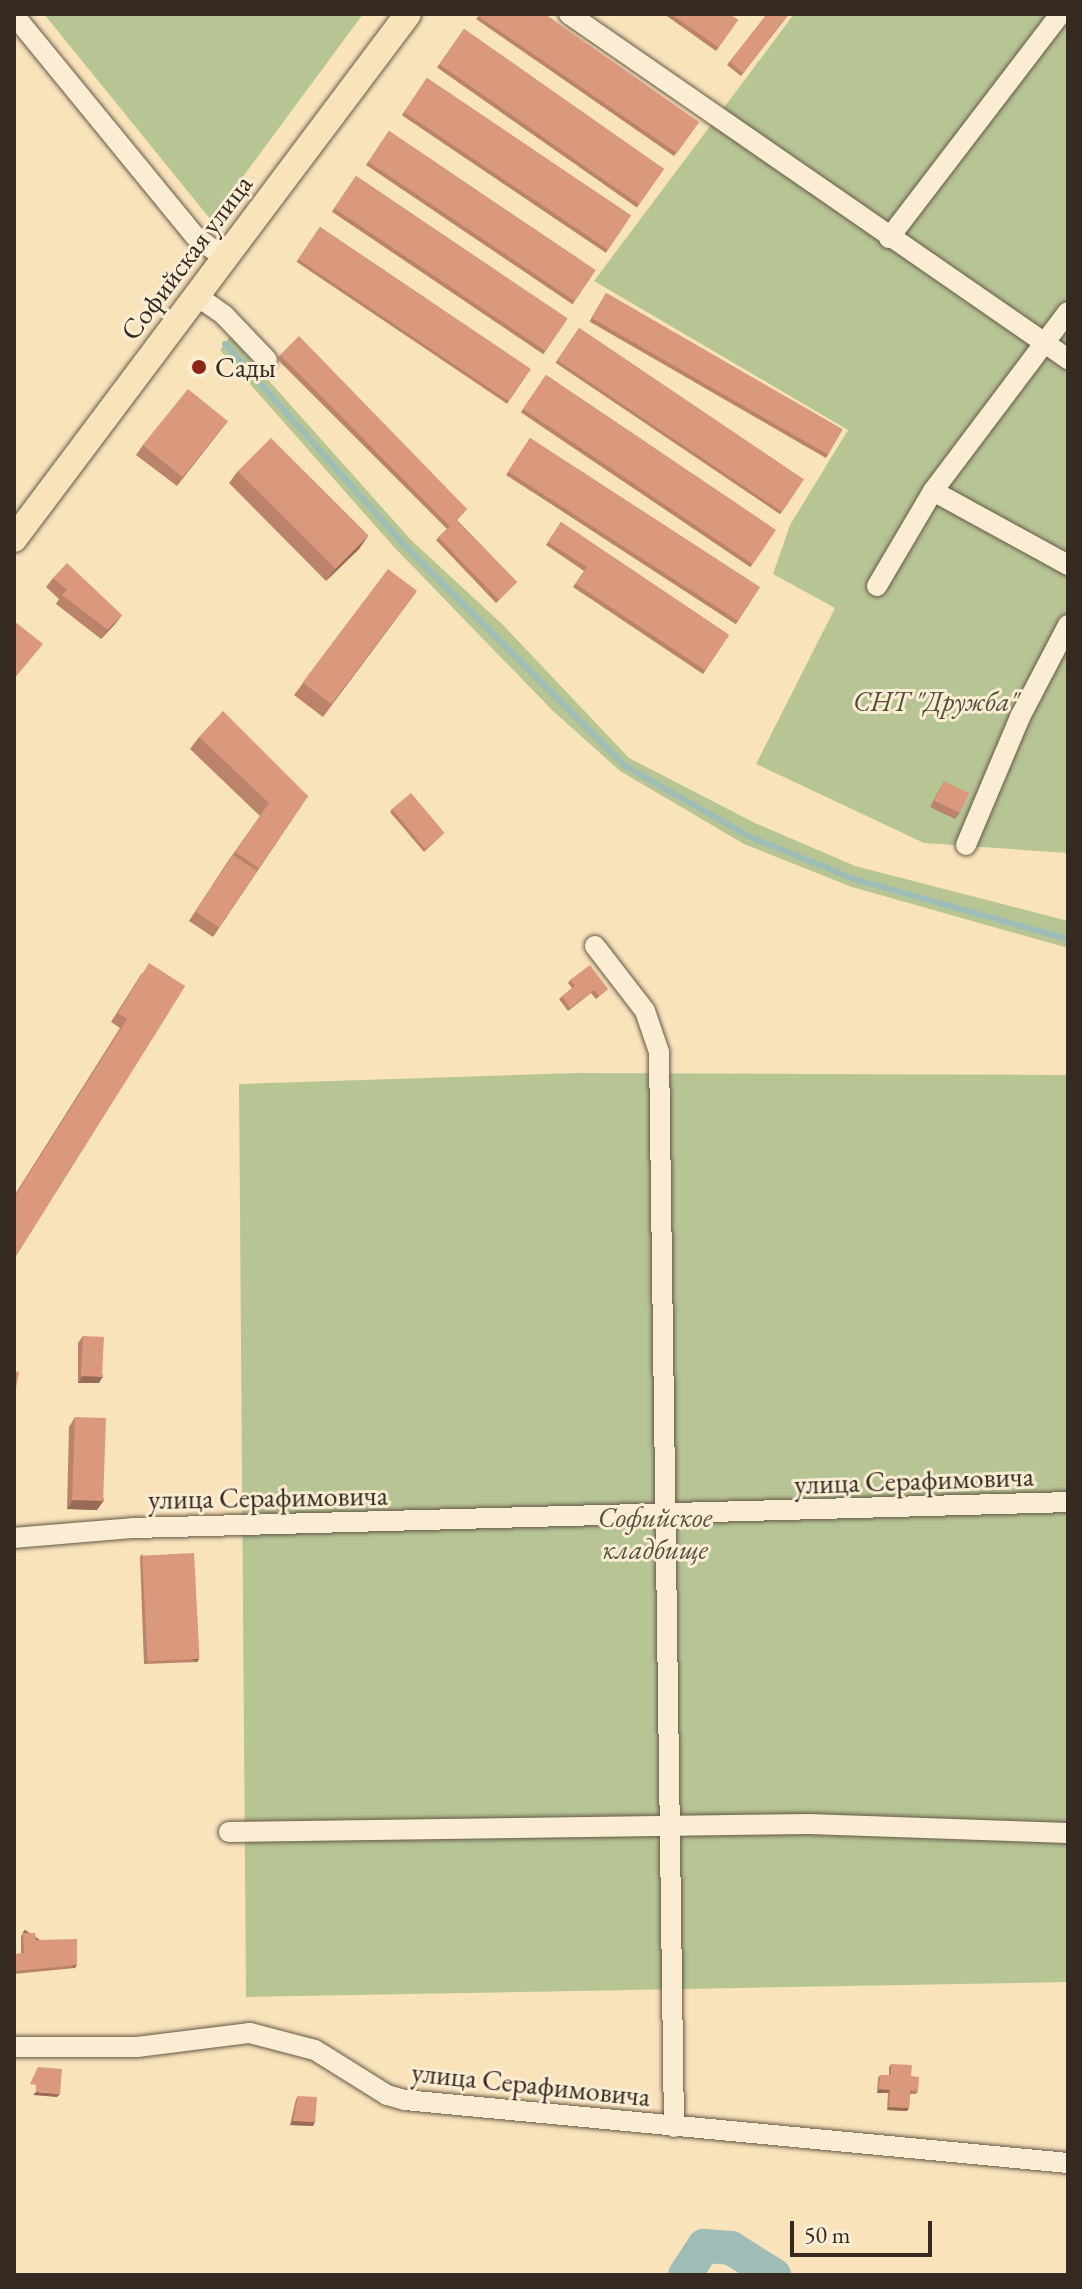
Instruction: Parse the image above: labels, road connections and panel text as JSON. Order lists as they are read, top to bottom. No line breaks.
{"streets":{"main road":["Софийская улица"],"street":["улица Серафимовича"]},"parks":["СНТ \"Дружба\"","Софийское кладбище"],"places":["Сады"],"scale_bar":"50 m"}
